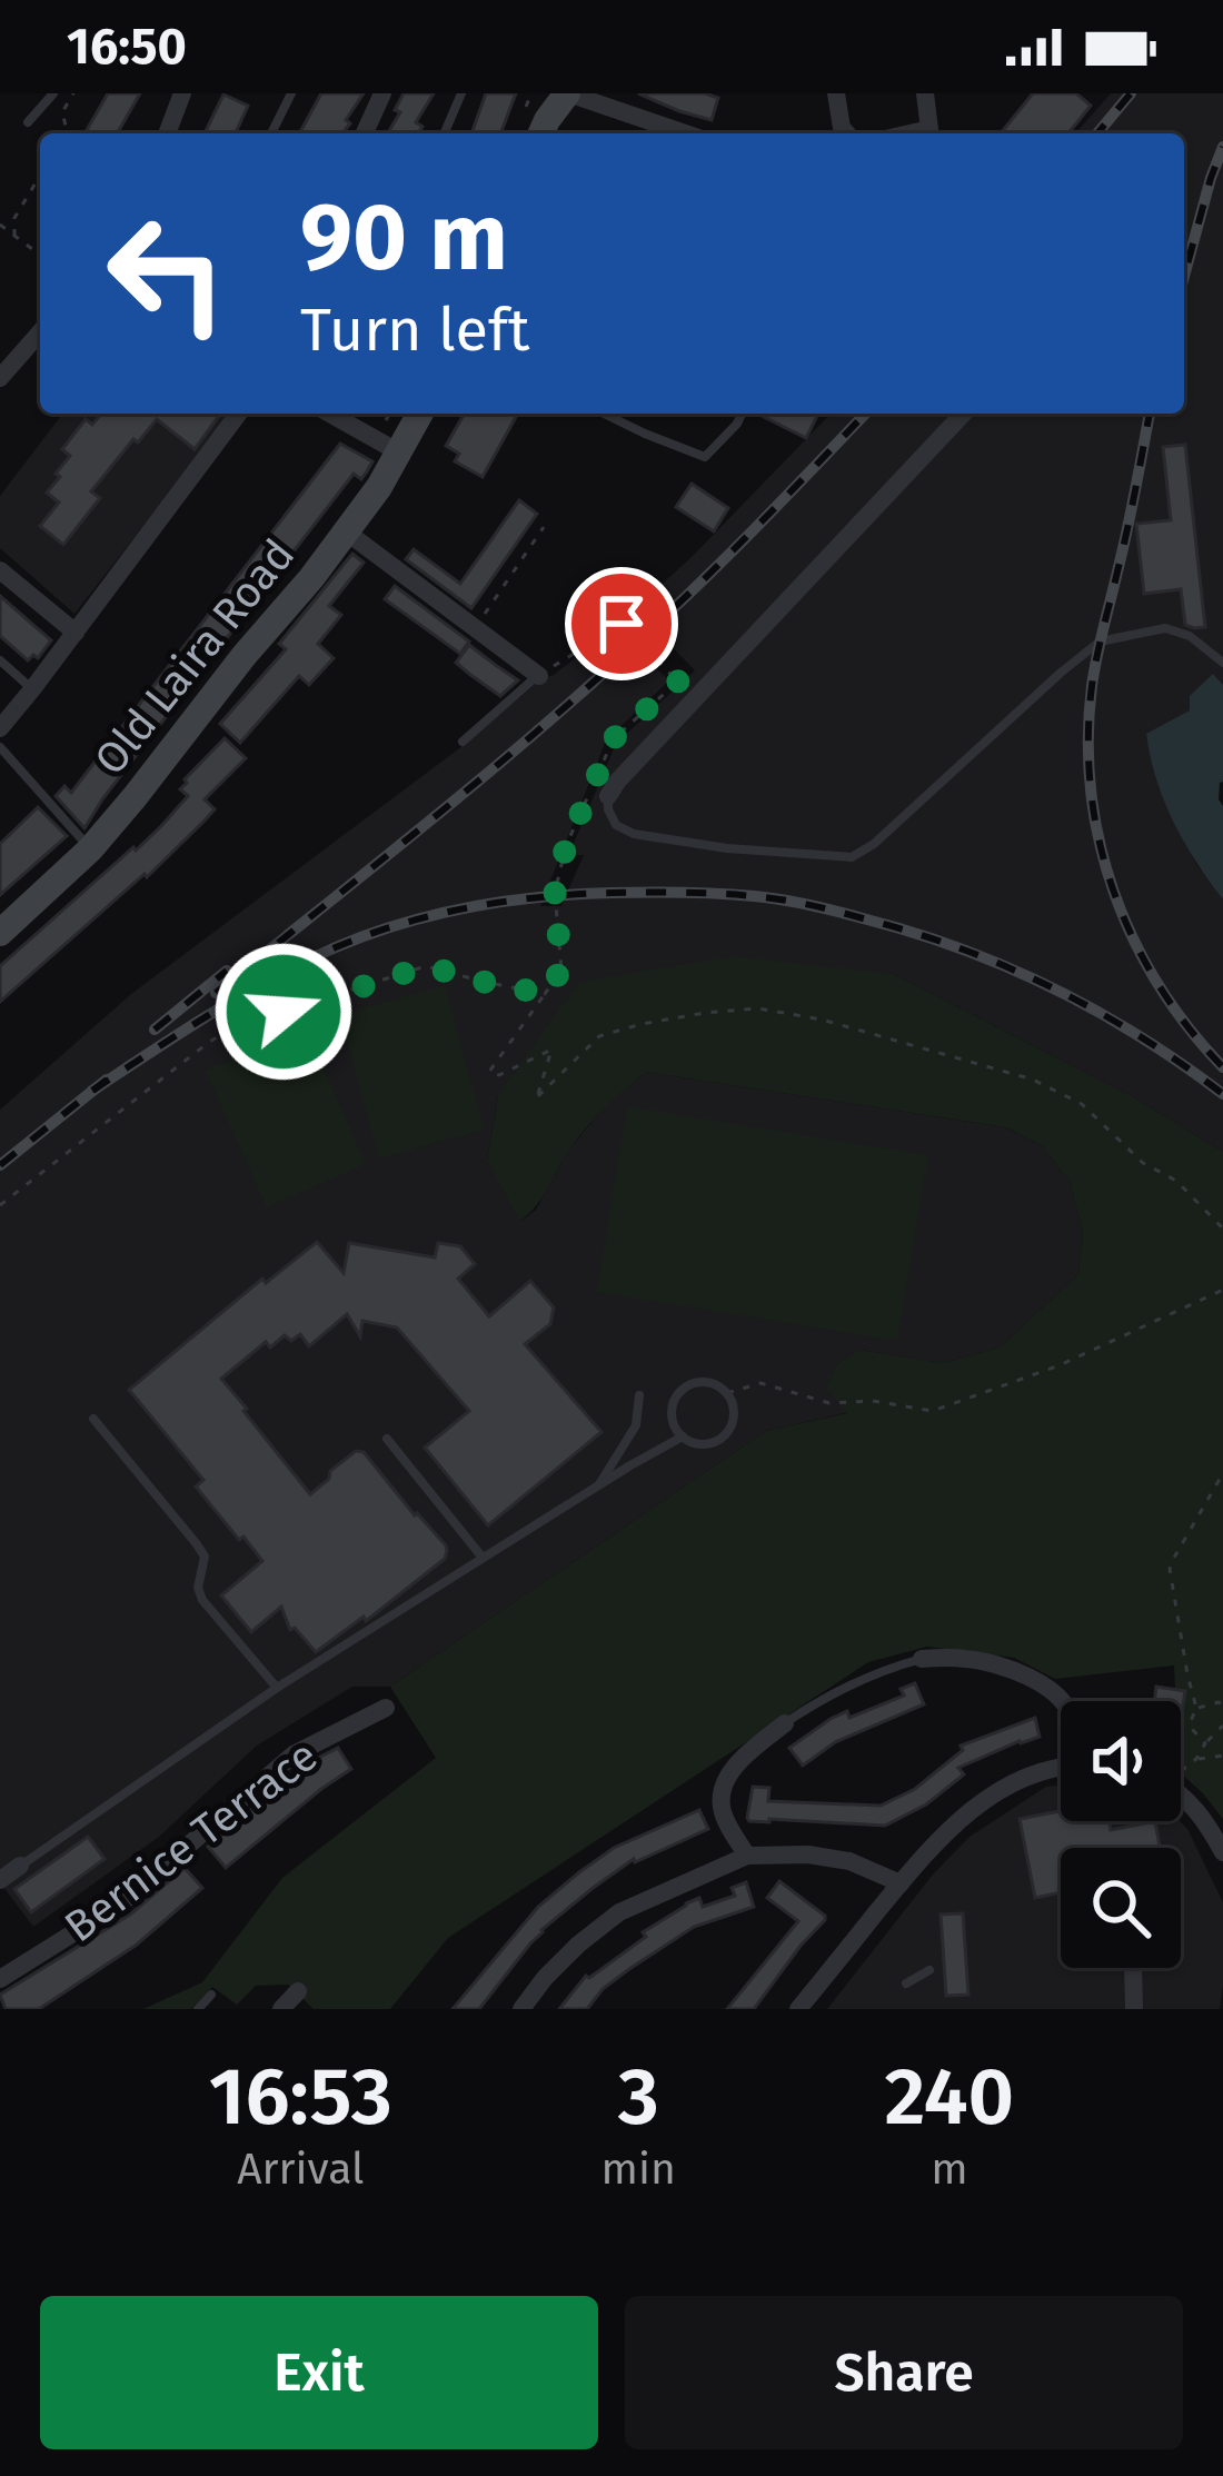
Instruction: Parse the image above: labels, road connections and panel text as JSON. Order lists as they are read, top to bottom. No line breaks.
{"streets":{"main road":["Old Laira Road"],"street":["Bernice Terrace"]},"page":{"status":"16:50","turn":["90 m","Turn left"],"eta":["16:53","Arrival","3","min","240","m"],"buttons":["Exit","Share"]}}
